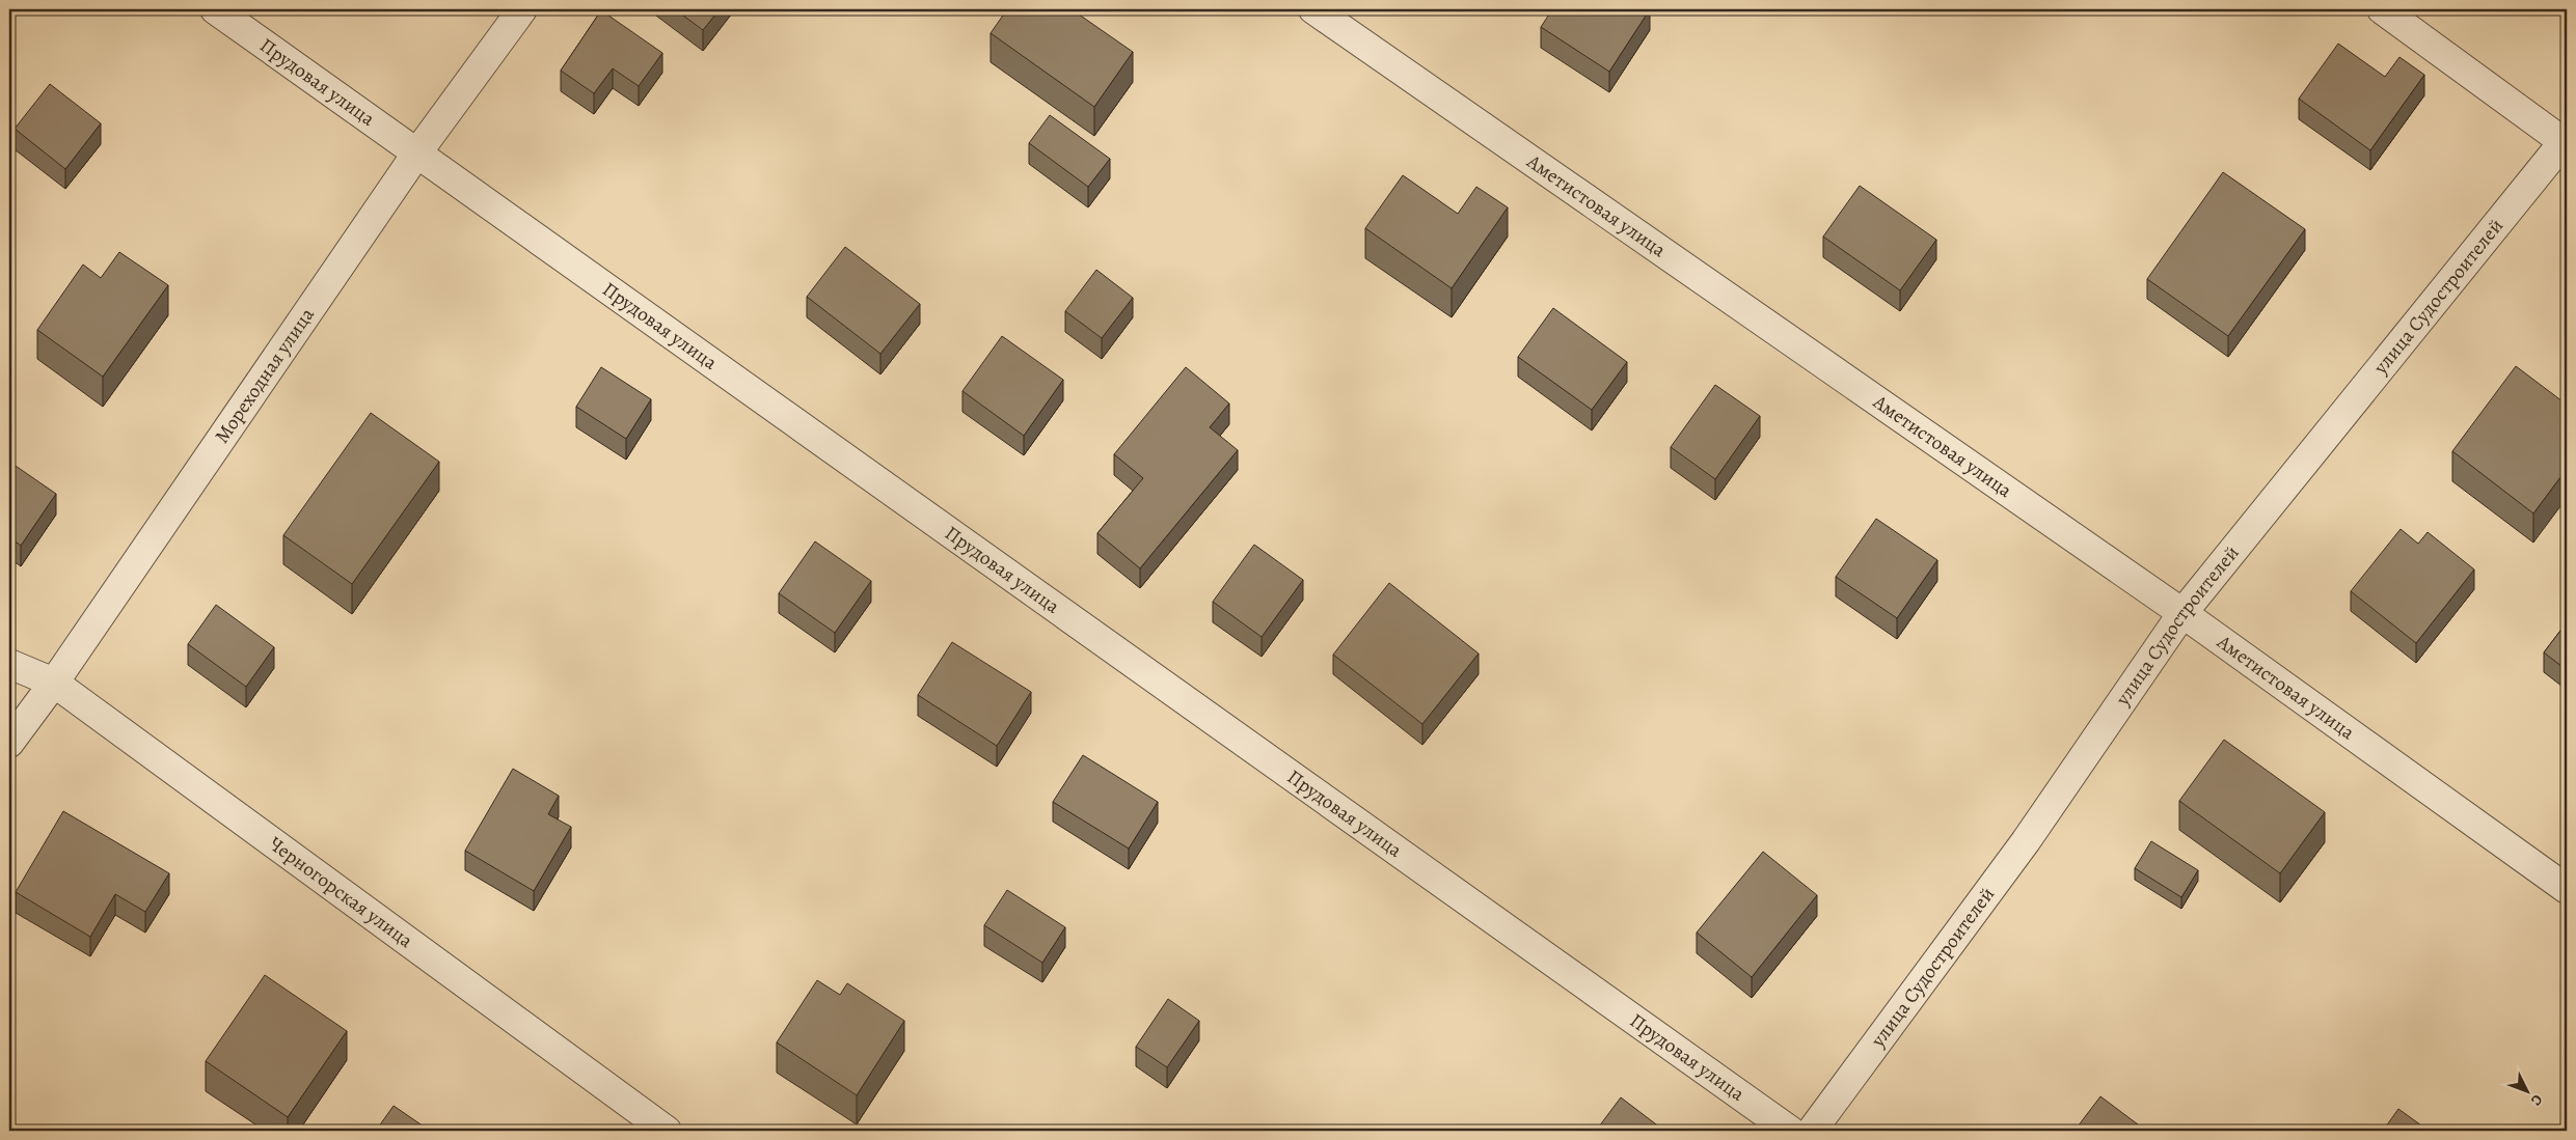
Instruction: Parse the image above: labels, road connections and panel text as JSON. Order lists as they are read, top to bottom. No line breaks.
{"streets":{"street":["Прудовая улица","Аметистовая улица","улица Судостроителей","Мореходная улица","Черногорская улица"]},"crossings":[["Прудовая улица","Мореходная улица"],["Аметистовая улица","улица Судостроителей"],["Мореходная улица","Черногорская улица"]],"north":"bottom right"}
